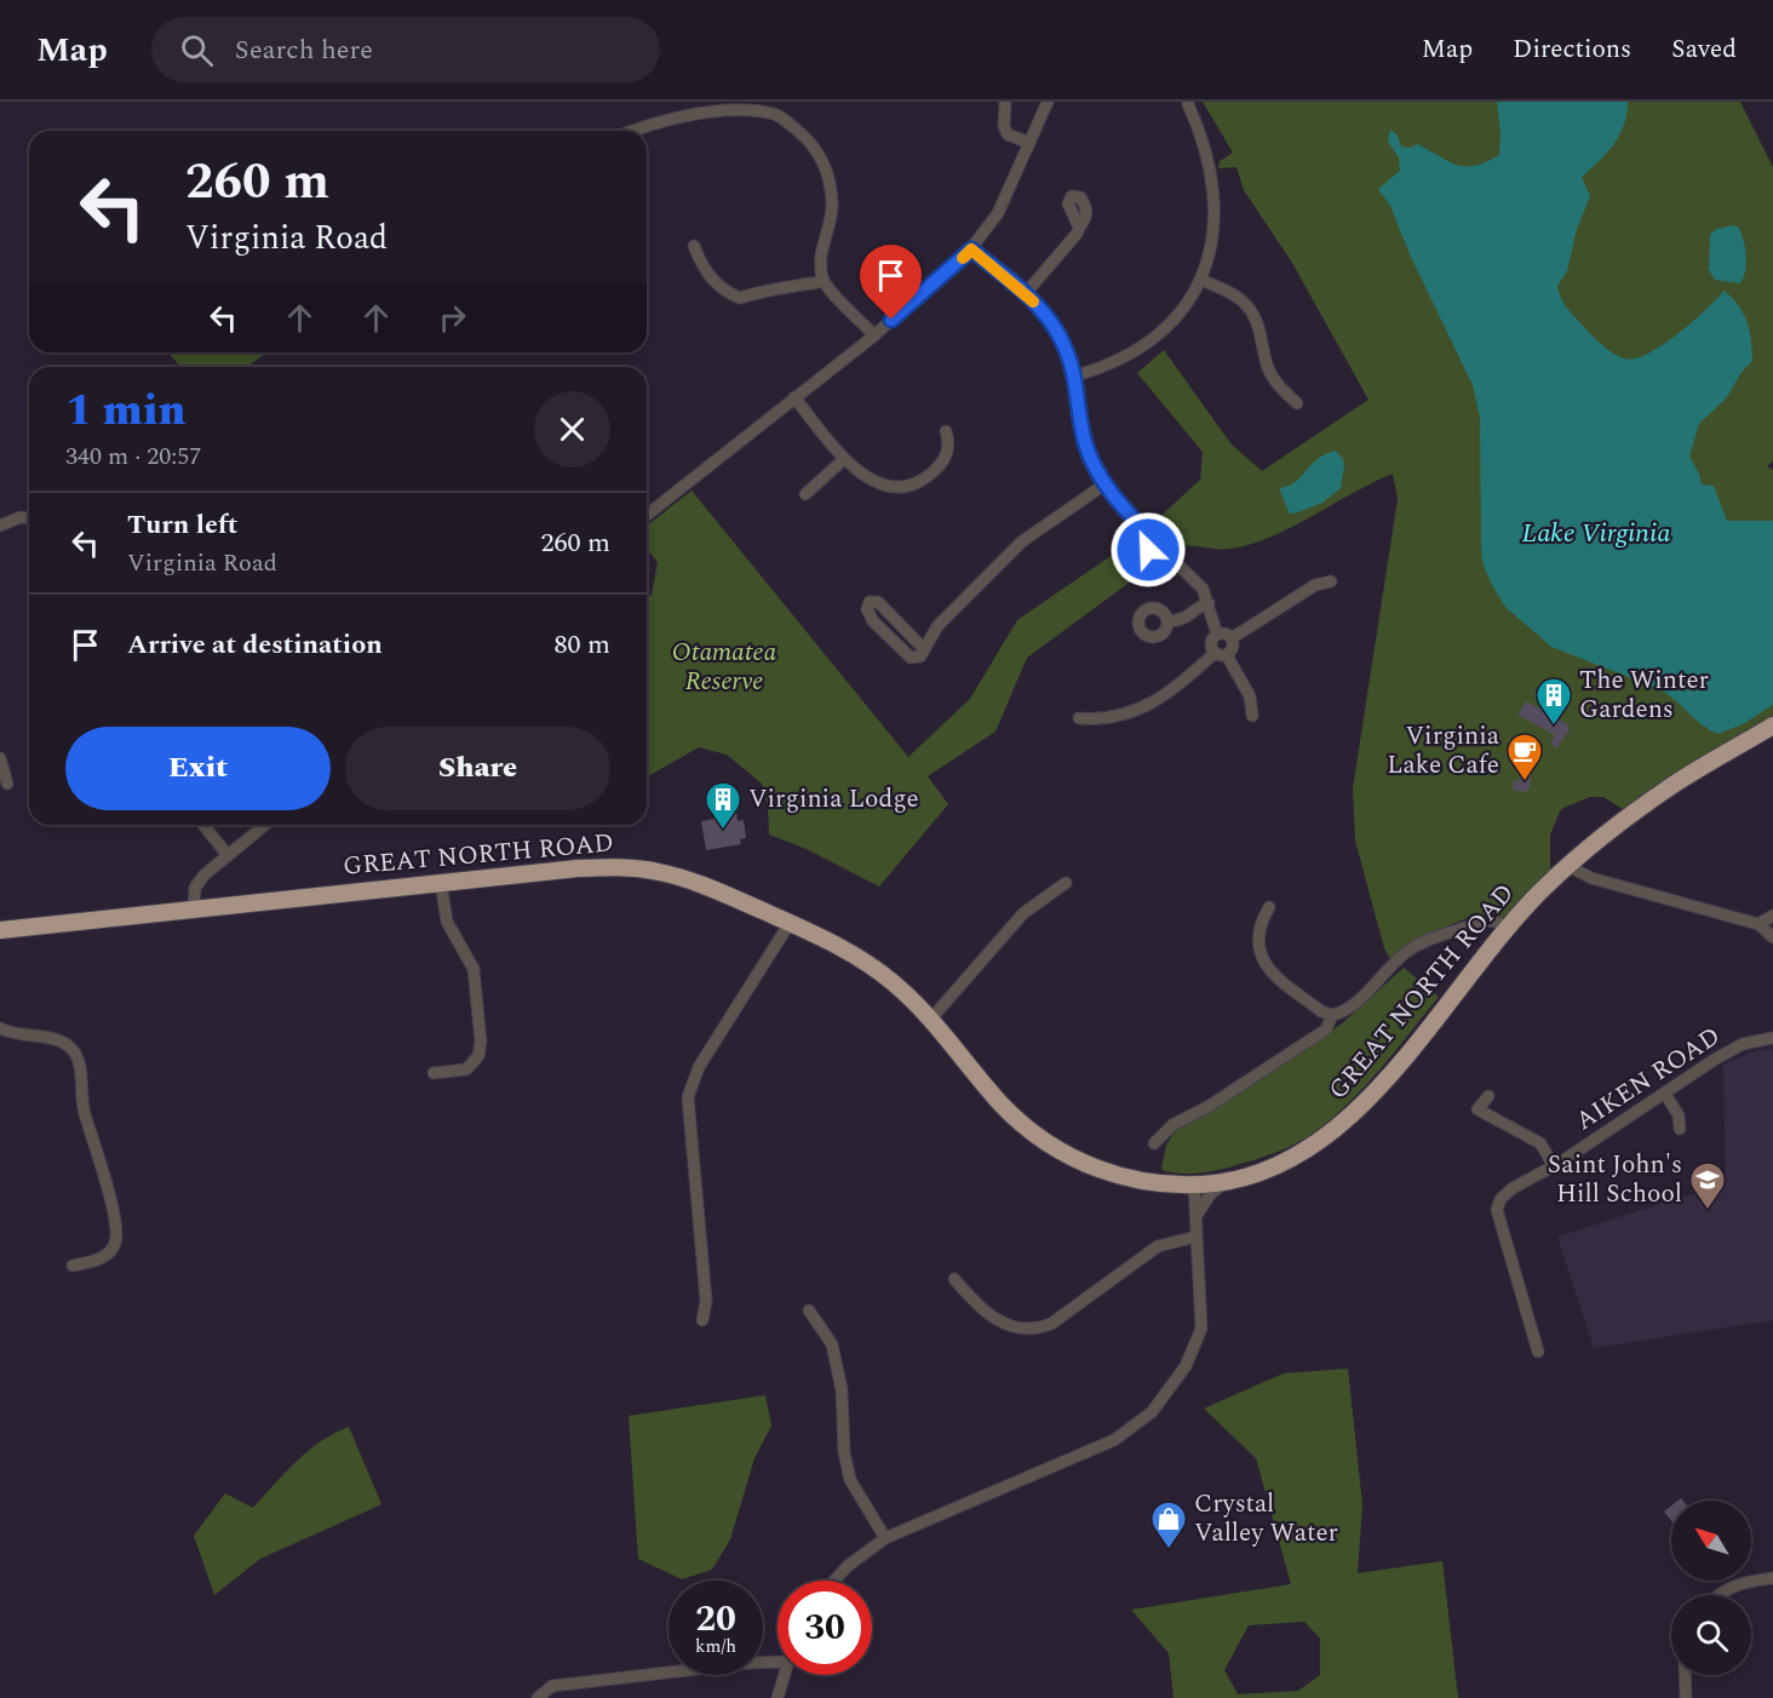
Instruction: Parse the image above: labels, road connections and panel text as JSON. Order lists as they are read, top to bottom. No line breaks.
{"streets":{"highway":["GREAT NORTH ROAD"],"street":["AIKEN ROAD"]},"water":["Lake Virginia"],"parks":["Otamatea Reserve"],"places":{"building":["The Winter Gardens","Virginia Lodge"],"cafe":["Virginia Lake Cafe"],"school or university":["Saint John's Hill School"],"shop":["Crystal Valley Water"]},"north":"top left","page":{"header":"Map","search":"Search here","nav":["Map","Directions","Saved"],"turn":["260 m","Virginia Road"],"heading":["1 min","340 m · 20:57"],"list":[{"name":"Turn left","note":"Virginia Road","value":"260 m"},{"name":"Arrive at destination","value":"80 m"}],"buttons":["Exit","Share"],"speed":"20 km/h","limit":"30"}}
